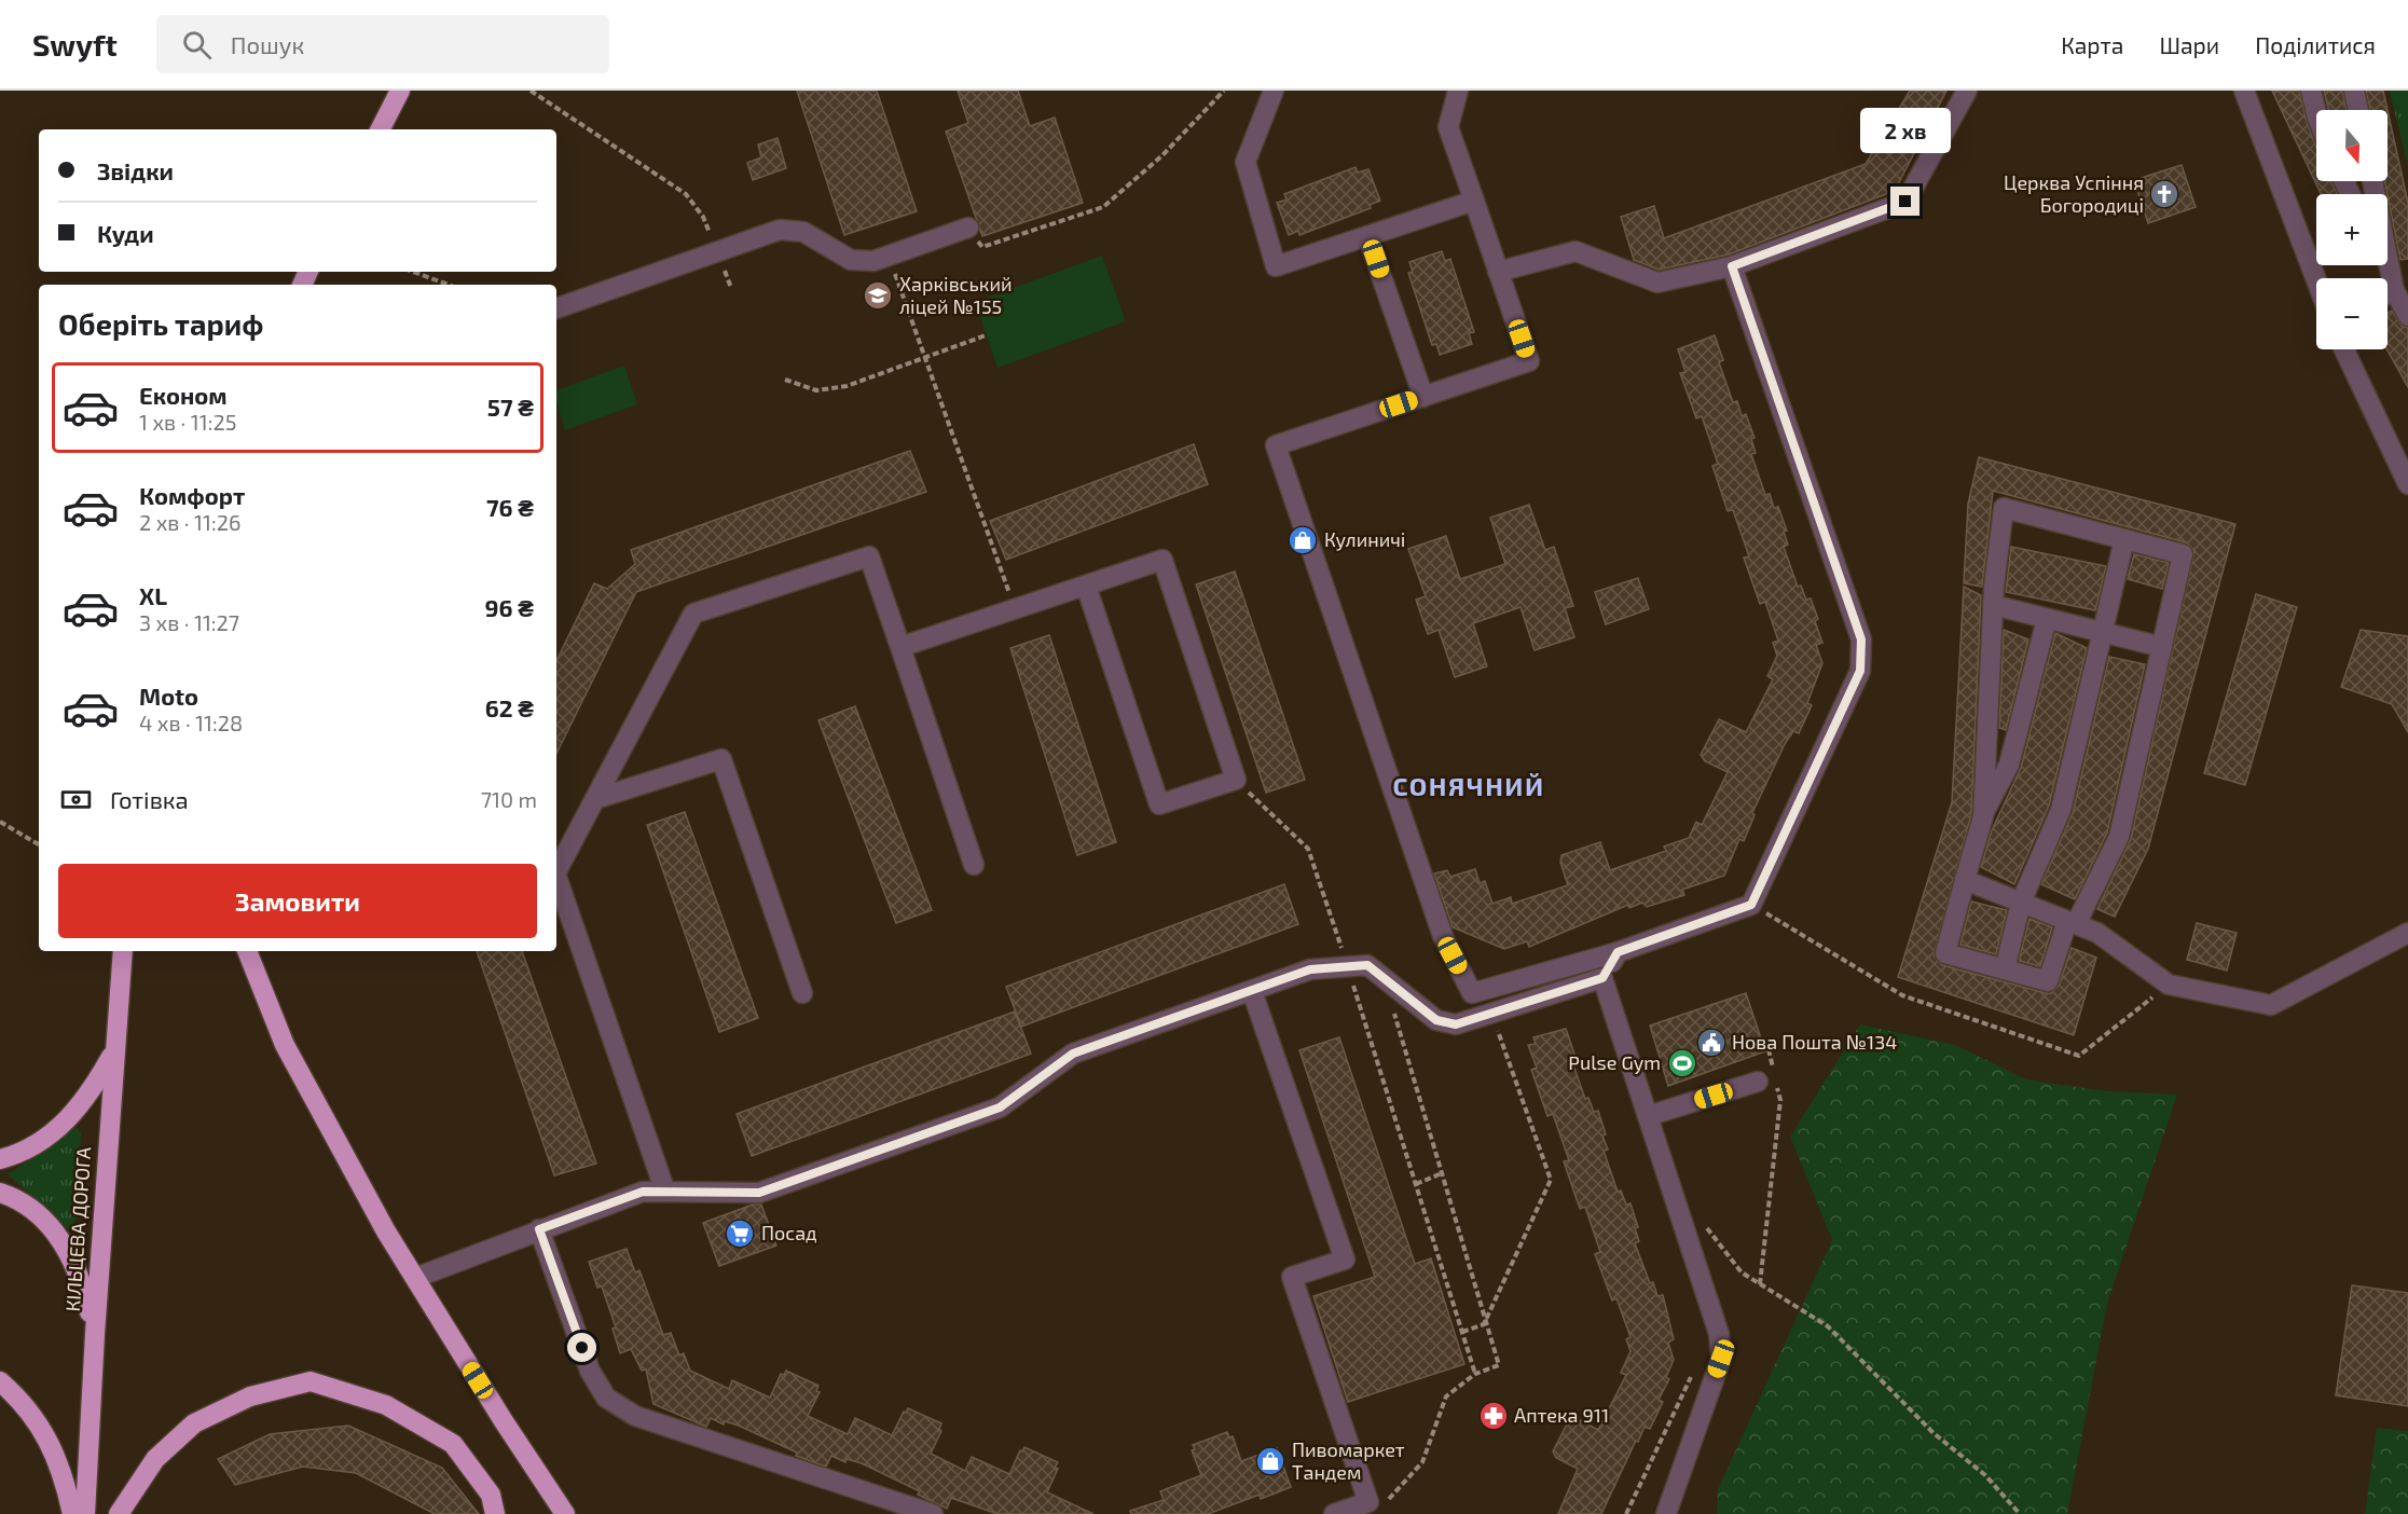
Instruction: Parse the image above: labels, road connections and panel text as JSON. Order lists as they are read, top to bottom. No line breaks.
{"streets":{"highway":["КІЛЬЦЕВА ДОРОГА"]},"districts":["СОНЯЧНИЙ"],"places":{"church":["Церква Успіння Богородиці"],"school or university":["Харківський ліцей №155"],"shop":["Кулиничі","Пивомаркет Тандем"],"public building":["Нова Пошта №134"],"sports":["Pulse Gym"],"supermarket":["Посад"],"pharmacy":["Аптека 911"]},"north":"bottom","page":{"header":"Swyft","search":"Пошук","nav":["Карта","Шари","Поділитися"],"bubble":"2 хв","map_buttons":["+","−"],"banner":["Звідки","Куди"],"heading":"Оберіть тариф","list":[{"name":"Економ","note":"1 хв · 11:25","value":"57 ₴"},{"name":"Комфорт","note":"2 хв · 11:26","value":"76 ₴"},{"name":"XL","note":"3 хв · 11:27","value":"96 ₴"},{"name":"Moto","note":"4 хв · 11:28","value":"62 ₴"}],"pay":["Готівка","710 m"],"buttons":"Замовити"}}
